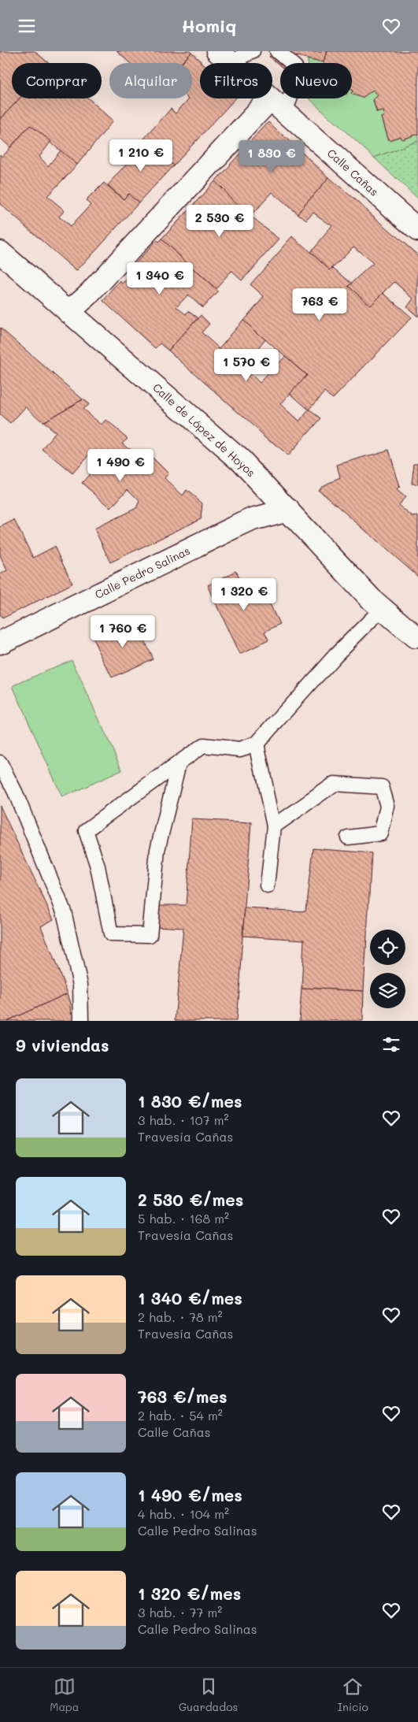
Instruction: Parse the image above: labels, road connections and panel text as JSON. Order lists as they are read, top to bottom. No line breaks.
{"streets":{"street":["Calle Cañas","Calle de López de Hoyos","Calle Pedro Salinas"]},"crossings":[["Calle de López de Hoyos","Calle Pedro Salinas"]],"page":{"header":"Homiq","chip":["Comprar","Alquilar","Filtros","Nuevo"],"price":["1 210 €","1 830 €","2 530 €","1 340 €","763 €","1 570 €","1 490 €","1 320 €","1 760 €"],"heading":"9 viviendas","list":[{"name":"1 830 €/mes","note":"3 hab. · 107 m² · Travesía Cañas"},{"name":"2 530 €/mes","note":"5 hab. · 168 m² · Travesía Cañas"},{"name":"1 340 €/mes","note":"2 hab. · 78 m² · Travesía Cañas"},{"name":"763 €/mes","note":"2 hab. · 54 m² · Calle Cañas"},{"name":"1 490 €/mes","note":"4 hab. · 104 m² · Calle Pedro Salinas"},{"name":"1 320 €/mes","note":"3 hab. · 77 m² · Calle Pedro Salinas"}],"tabs":["Mapa","Guardados","Inicio"]}}
